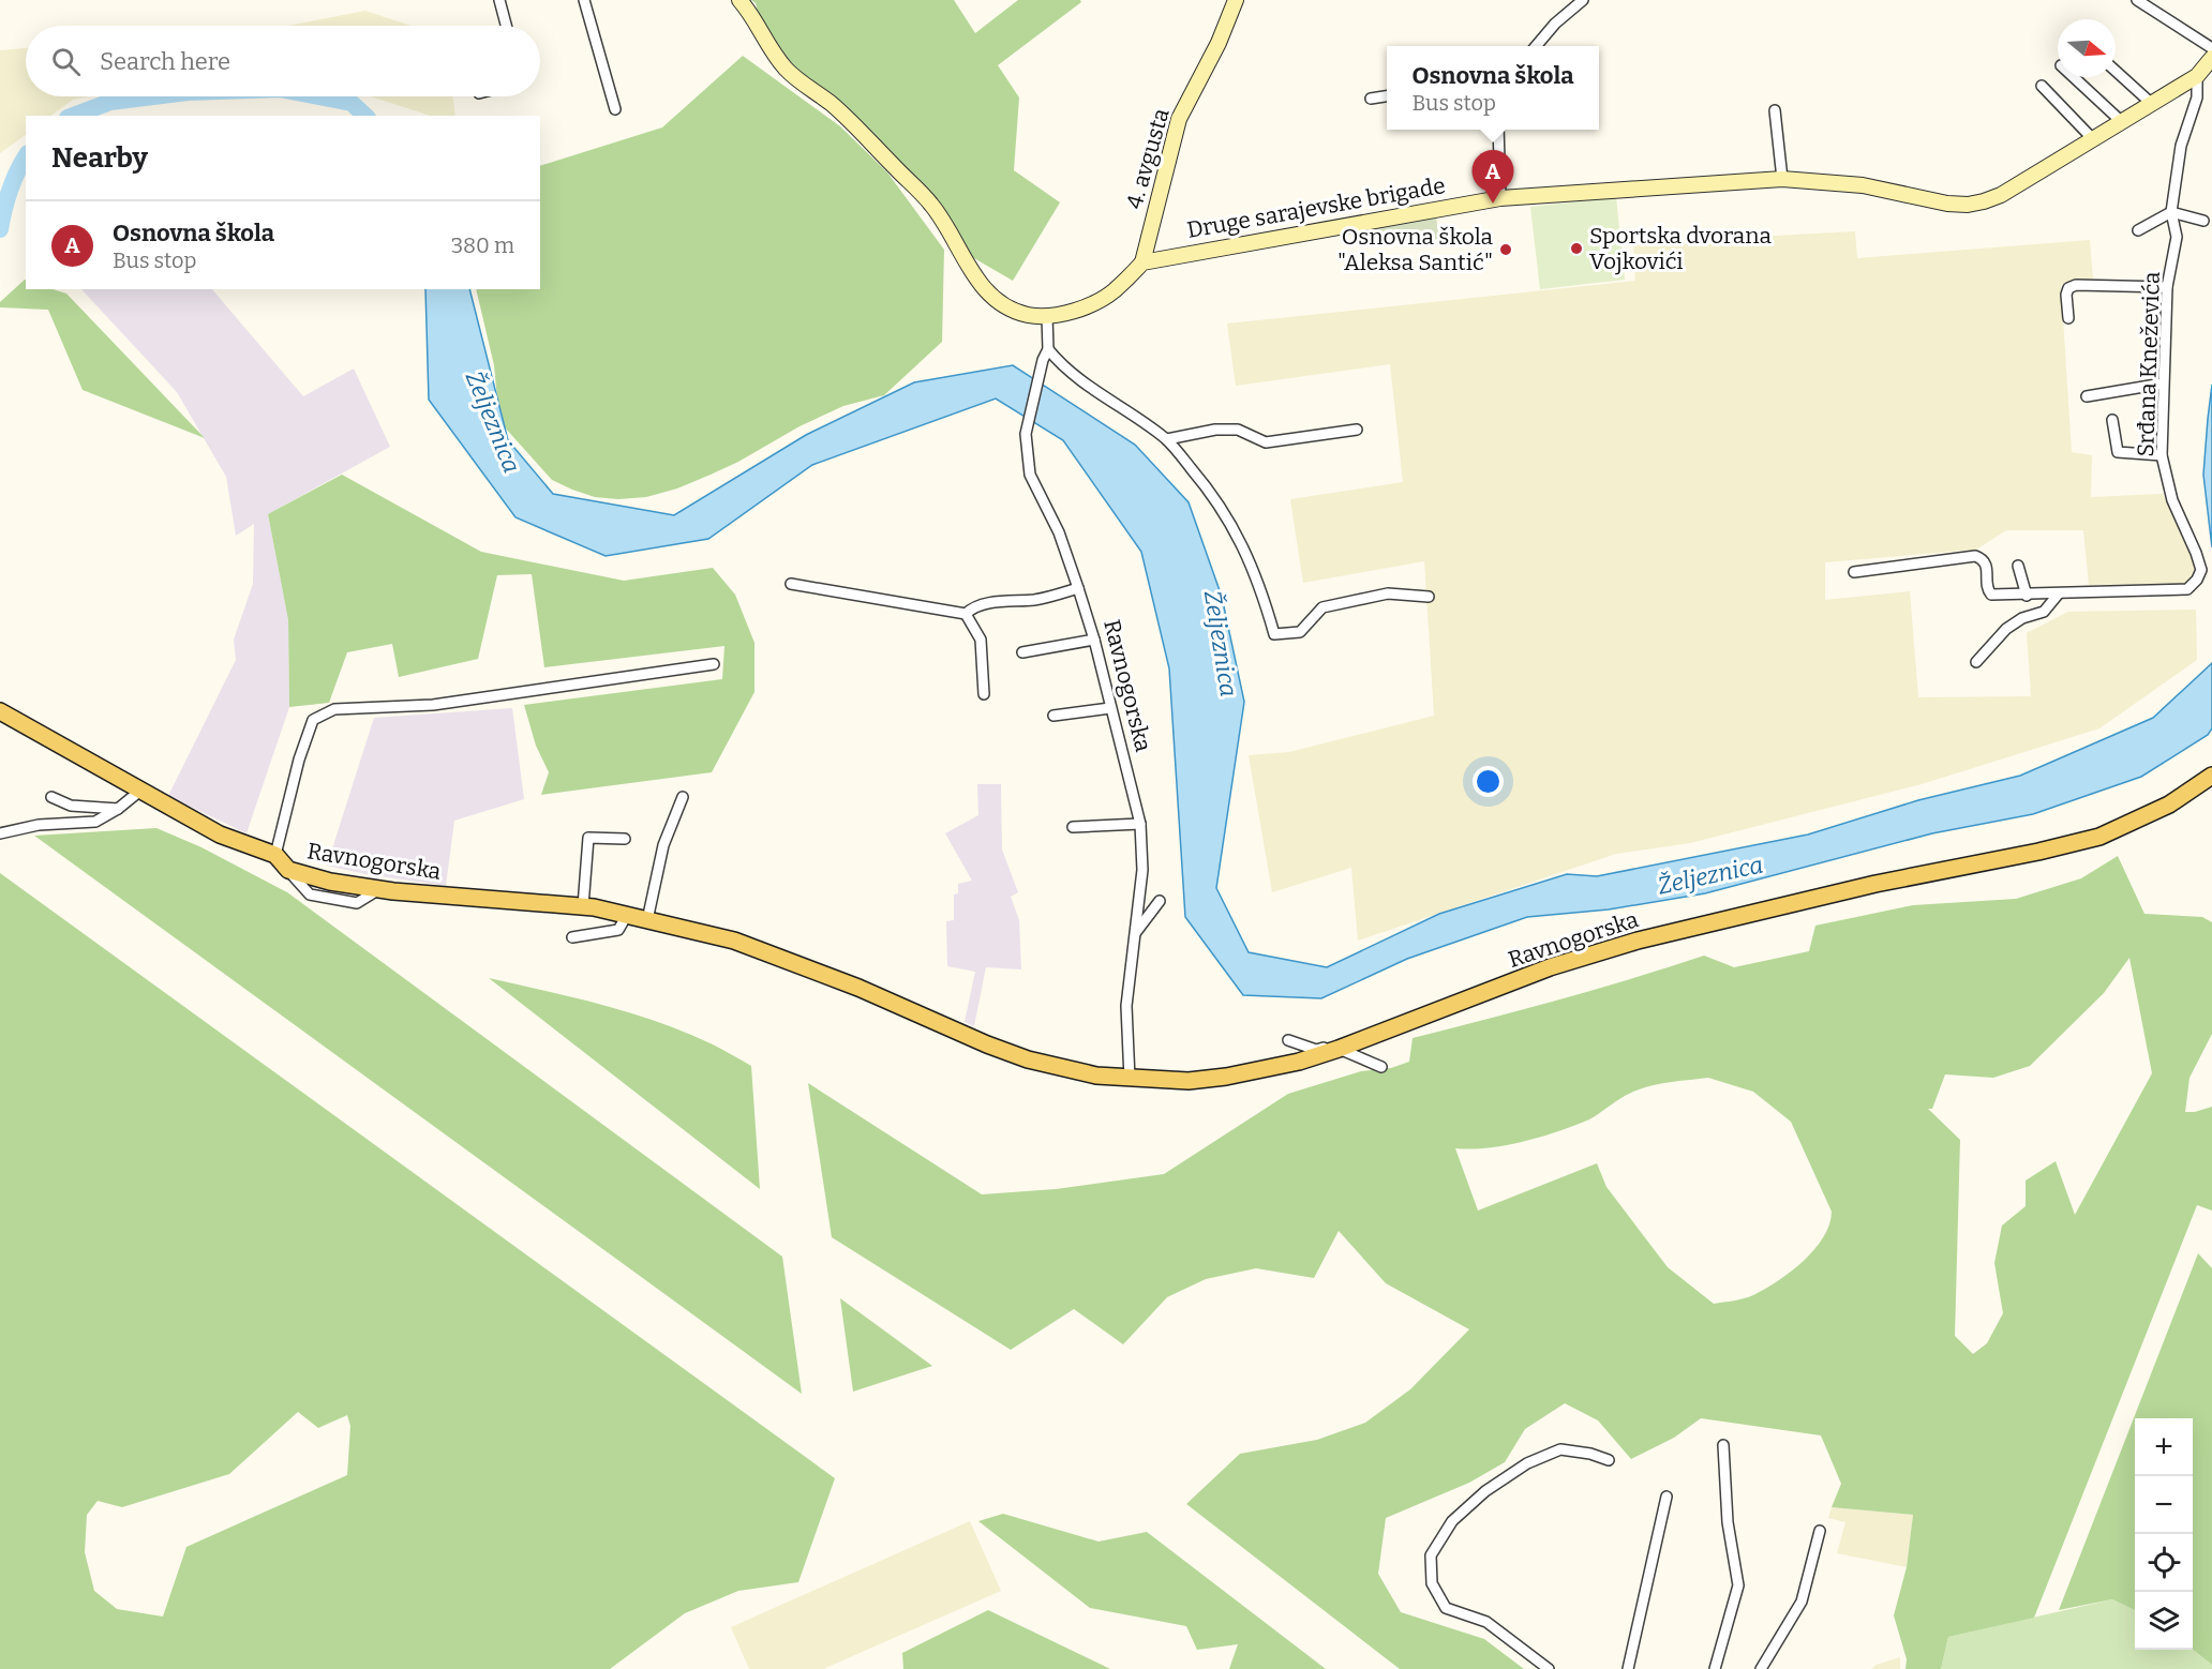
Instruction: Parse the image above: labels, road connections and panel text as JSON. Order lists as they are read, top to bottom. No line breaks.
{"streets":{"main road":["4. avgusta","Druge sarajevske brigade","Ravnogorska"],"street":["Srđana Kneževića"]},"crossings":[["4. avgusta","Druge sarajevske brigade"],["Druge sarajevske brigade","Srđana Kneževića"]],"water":["Željeznica"],"places":["Sportska dvorana Vojkovići","Osnovna škola \"Aleksa Santić\""],"north":"right","page":{"search":"Search here","popup":["Osnovna škola","Bus stop"],"heading":"Nearby","pins":"A","list":[{"mark":"A","name":"Osnovna škola","note":"Bus stop","value":"380 m"}],"map_buttons":["+","−"]}}
